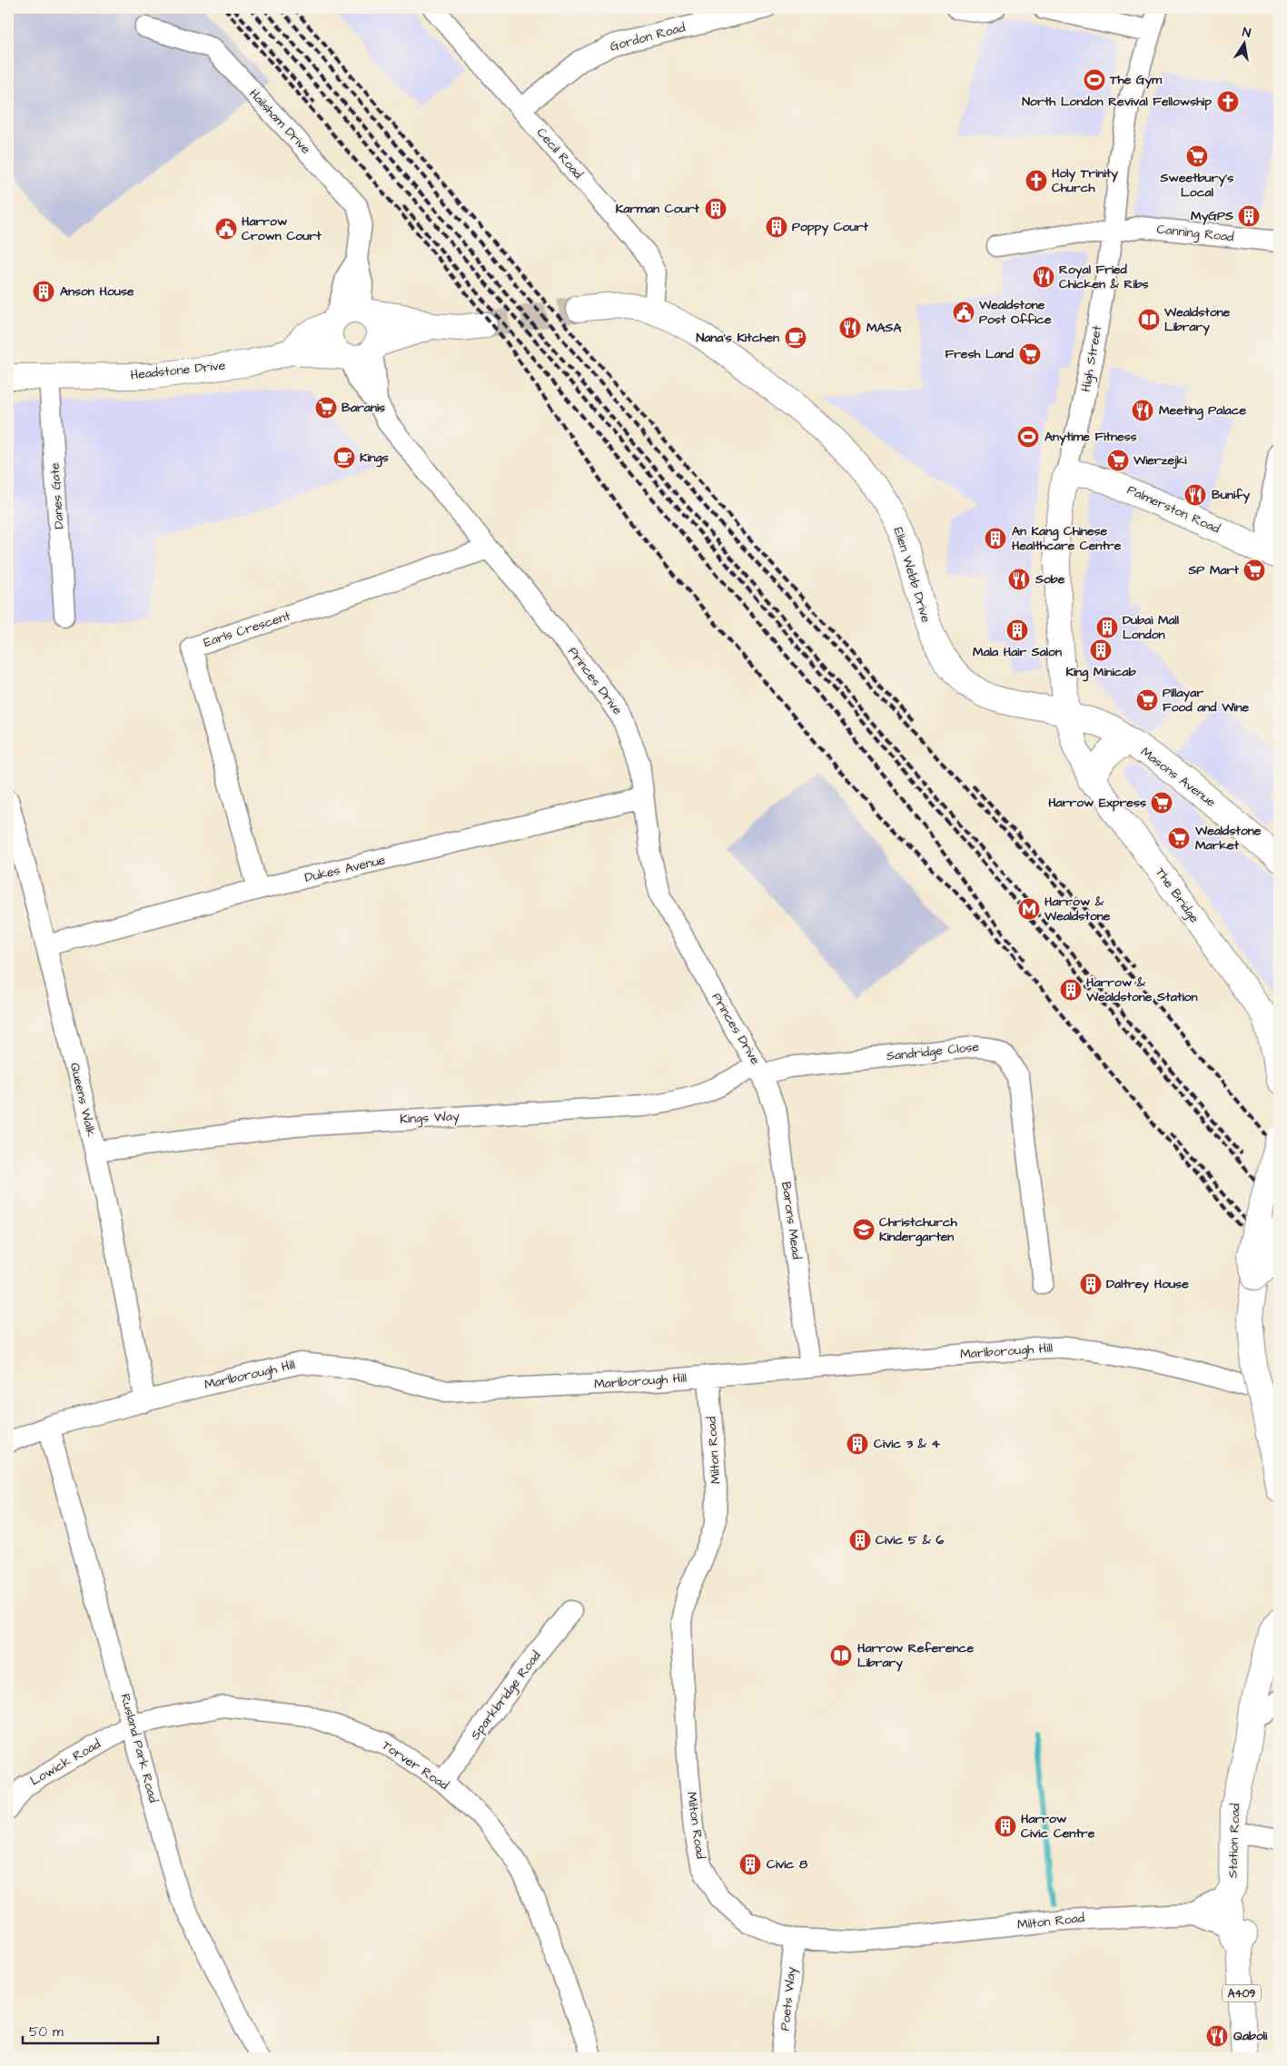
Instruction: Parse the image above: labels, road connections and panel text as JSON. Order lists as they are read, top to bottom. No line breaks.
{"streets":{"street":["Gordon Road","Hailsham Drive","Cecil Road","Canning Road","High Street","Headstone Drive","Danes Gate","Palmerston Road","Ellen Webb Drive","Earls Crescent","Princes Drive","Masons Avenue","Dukes Avenue","The Bridge","Sandridge Close","Queens Walk","Kings Way","Barons Mead","Marlborough Hill","Milton Road","Sparkbridge Road","Rusland Park Road","Lowick Road","Torver Road","Station Road","A409","Poets Way"]},"crossings":[["Gordon Road","Cecil Road"],["Hailsham Drive","Headstone Drive"],["Hailsham Drive","Princes Drive"],["Cecil Road","Ellen Webb Drive"],["Canning Road","High Street"],["High Street","Palmerston Road"],["High Street","Ellen Webb Drive"],["High Street","Masons Avenue"],["High Street","The Bridge"],["Headstone Drive","Danes Gate"],["Headstone Drive","Princes Drive"],["Ellen Webb Drive","Masons Avenue"],["Ellen Webb Drive","The Bridge"],["Earls Crescent","Princes Drive"],["Earls Crescent","Dukes Avenue"],["Princes Drive","Dukes Avenue"],["Princes Drive","Sandridge Close"],["Princes Drive","Kings Way"],["Princes Drive","Barons Mead"],["Masons Avenue","The Bridge"],["Dukes Avenue","Queens Walk"],["Sandridge Close","Kings Way"],["Sandridge Close","Barons Mead"],["Queens Walk","Kings Way"],["Queens Walk","Marlborough Hill"],["Kings Way","Barons Mead"],["Barons Mead","Marlborough Hill"],["Marlborough Hill","Milton Road"],["Marlborough Hill","Rusland Park Road"],["Milton Road","Station Road"],["Milton Road","Poets Way"],["Sparkbridge Road","Torver Road"],["Rusland Park Road","Lowick Road"],["Rusland Park Road","Torver Road"],["Lowick Road","Torver Road"]],"places":{"sports":["The Gym","Anytime Fitness"],"church":["North London Revival Fellowship","Holy Trinity Church"],"supermarket":["Sweetbury's Local","Fresh Land","Baranis","Wierzejki","SP Mart","Pillayar Food and Wine","Harrow Express","Wealdstone Market"],"building":["Karman Court","MyGPS","Poppy Court","Anson House","An Kang Chinese Healthcare Centre","Dubai Mall London","Mala Hair Salon","King Minicab","Harrow & Wealdstone Station","Daltrey House","Civic 3 & 4","Civic 5 & 6","Harrow Civic Centre","Civic 8"],"public building":["Harrow Crown Court","Wealdstone Post Office"],"restaurant":["Royal Fried Chicken & Ribs","MASA","Meeting Palace","Bunify","Sobe","Qaboli"],"library":["Wealdstone Library","Harrow Reference Library"],"cafe":["Nana's Kitchen","Kings"],"metro station":["Harrow & Wealdstone"],"school or university":["Christchurch Kindergarten"]},"scale_bar":"50 m","north":"top"}
